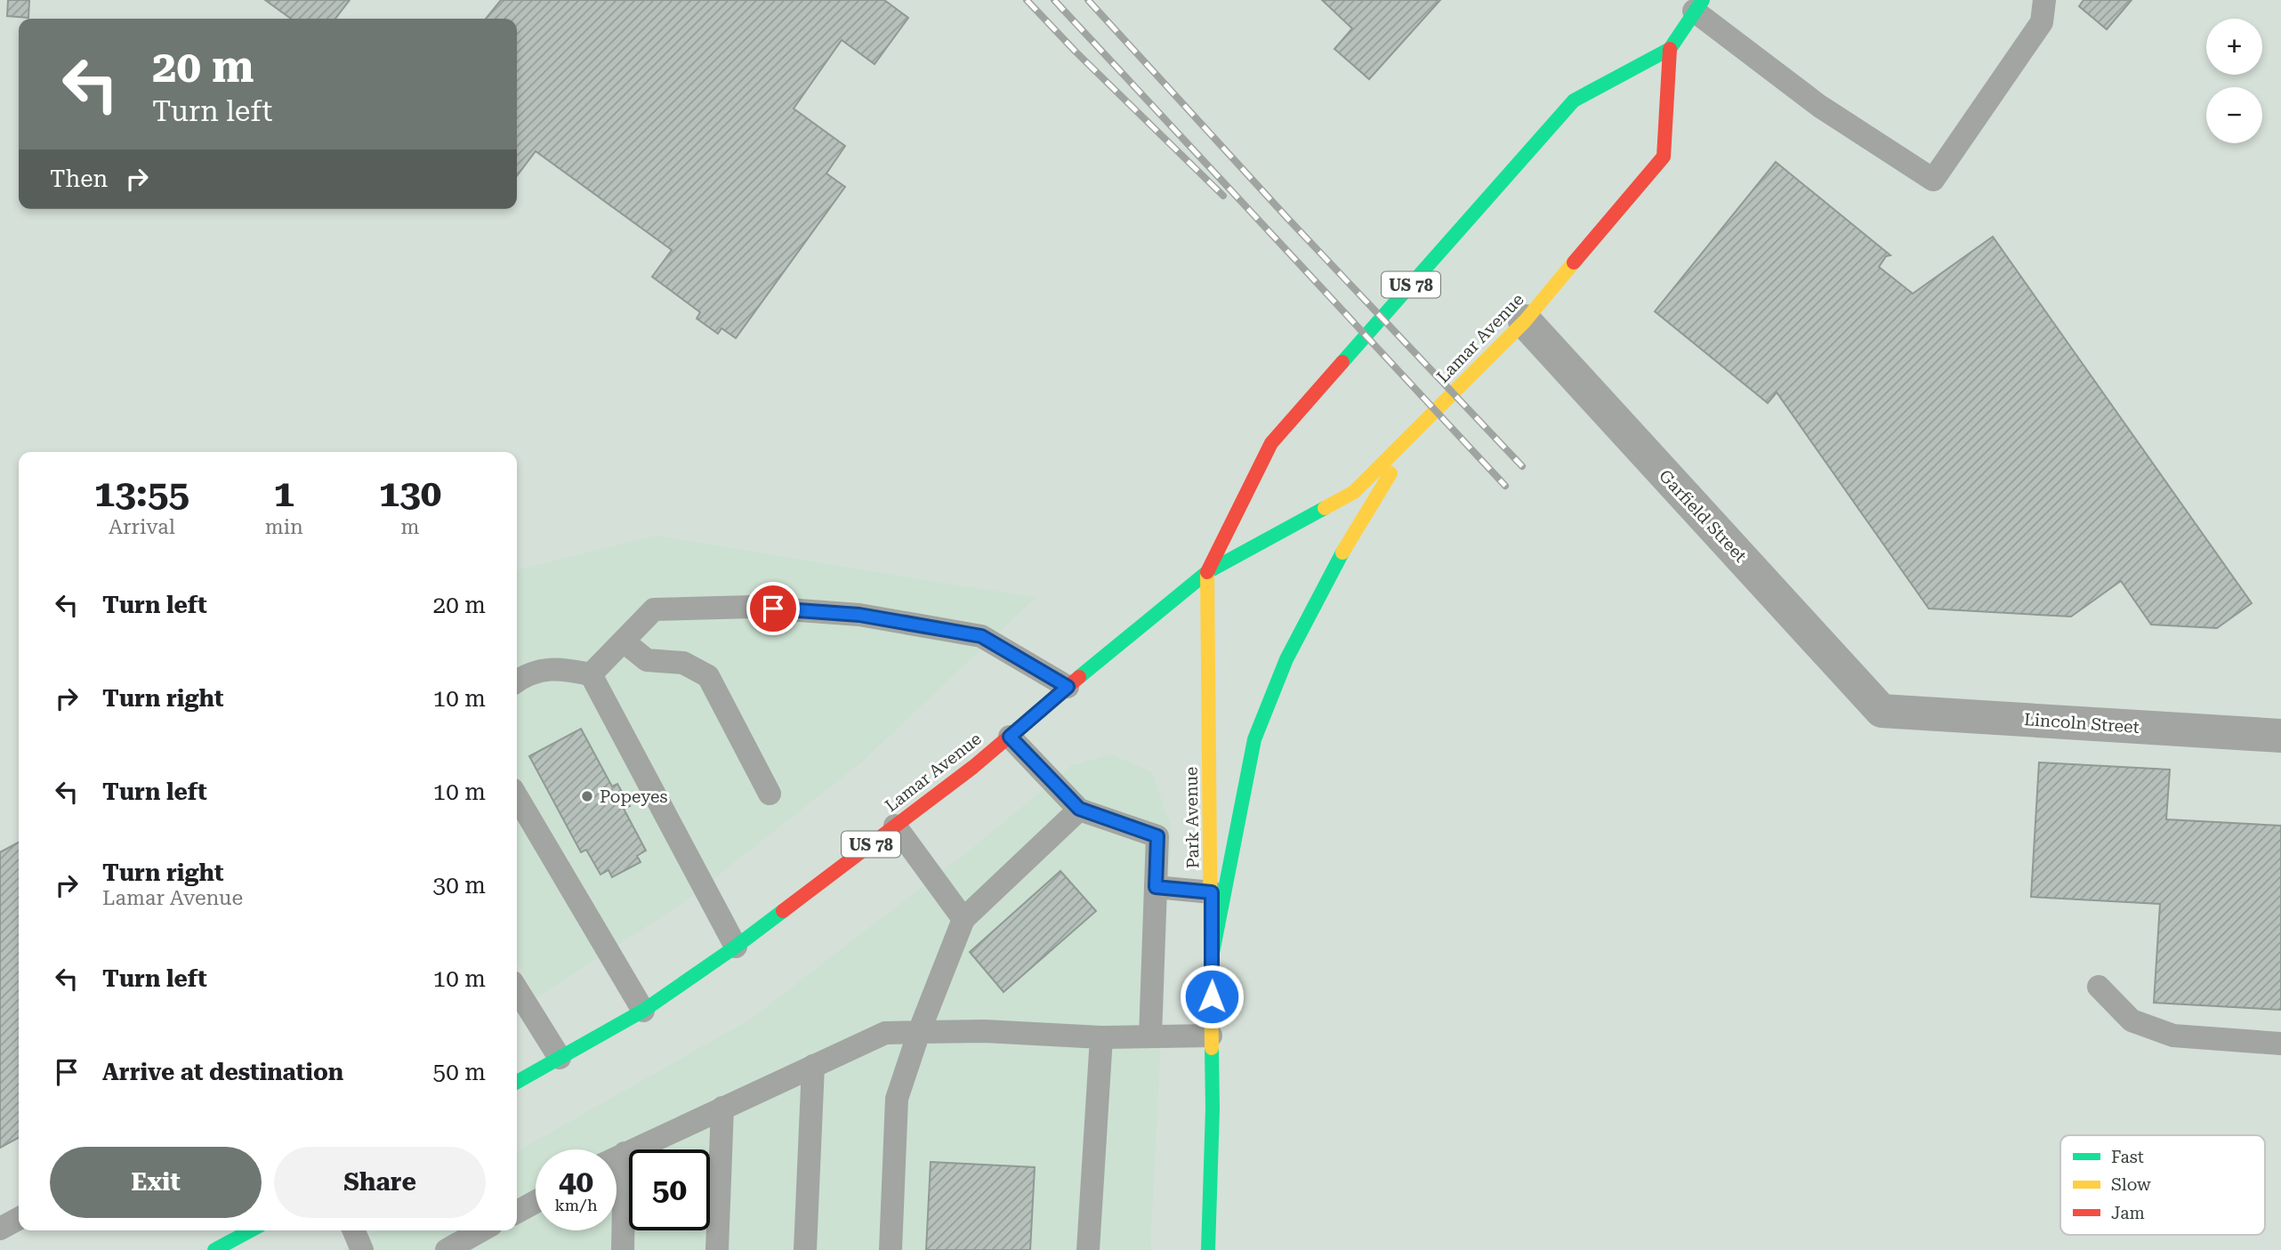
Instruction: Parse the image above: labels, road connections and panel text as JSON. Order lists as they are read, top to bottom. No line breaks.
{"streets":{"main road":["US 78","Lamar Avenue","Park Avenue"],"street":["Garfield Street","Lincoln Street"]},"crossings":[["Lamar Avenue","Garfield Street"],["Lamar Avenue","Park Avenue"],["Garfield Street","Lincoln Street"]],"places":["Popeyes"],"legend":["Fast","Slow","Jam"],"page":{"map_buttons":["+","−"],"turn":["20 m","Turn left"],"then":"Then","eta":["13:55","Arrival","1","min","130","m"],"list":[{"name":"Turn left","value":"20 m"},{"name":"Turn right","value":"10 m"},{"name":"Turn left","value":"10 m"},{"name":"Turn right","note":"Lamar Avenue","value":"30 m"},{"name":"Turn left","value":"10 m"},{"name":"Arrive at destination","value":"50 m"}],"buttons":["Exit","Share"],"speed":"40 km/h","limit":"50"}}
